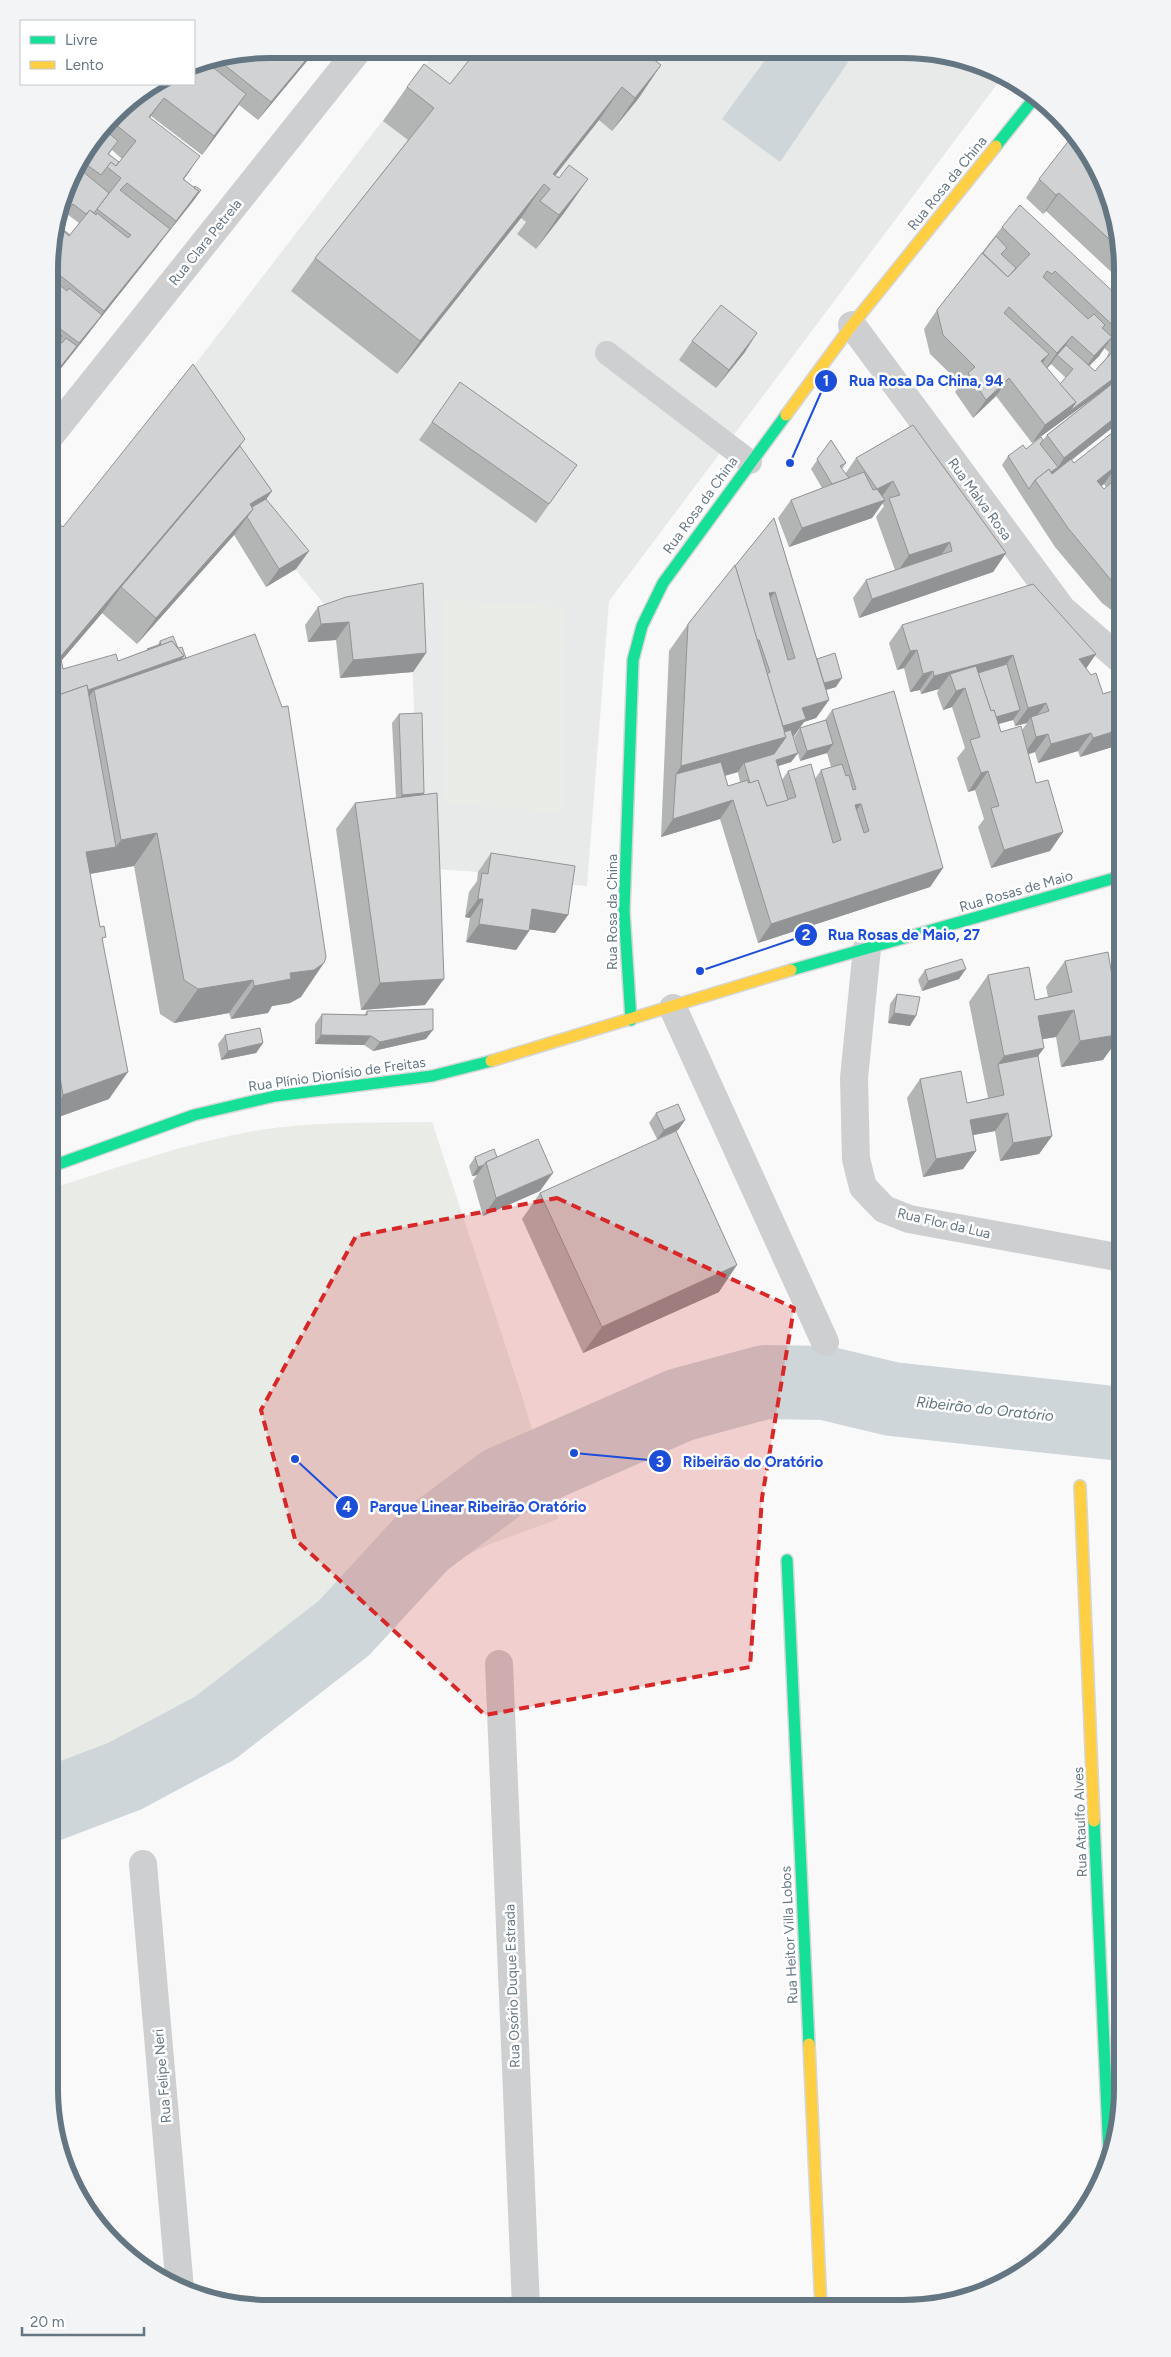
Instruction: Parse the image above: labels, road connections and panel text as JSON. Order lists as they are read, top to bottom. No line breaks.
{"streets":{"street":["Rua Rosa da China","Rua Clara Petrela","Rua Malva Rosa","Rua Rosas de Maio","Rua Plínio Dionísio de Freitas","Rua Flor da Lua","Rua Ataulfo Alves","Rua Heitor Villa Lobos","Rua Osório Duque Estrada","Rua Felipe Neri"]},"crossings":[["Rua Rosa da China","Rua Malva Rosa"],["Rua Rosa da China","Rua Rosas de Maio"],["Rua Rosa da China","Rua Plínio Dionísio de Freitas"],["Rua Rosas de Maio","Rua Plínio Dionísio de Freitas"],["Rua Rosas de Maio","Rua Flor da Lua"]],"water":["Ribeirão do Oratório"],"places":["Rua Rosa Da China, 94","Rua Rosas de Maio, 27","Ribeirão do Oratório","Parque Linear Ribeirão Oratório"],"legend":["Livre","Lento"],"scale_bar":"20 m"}
